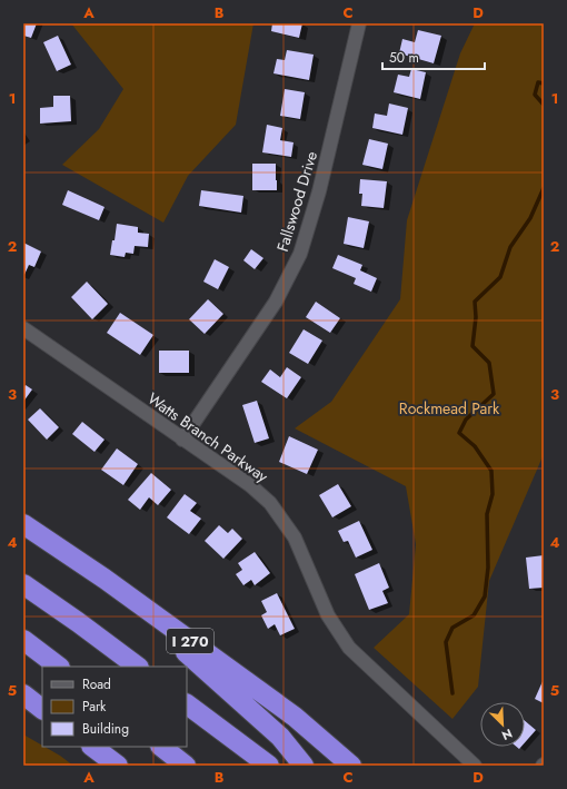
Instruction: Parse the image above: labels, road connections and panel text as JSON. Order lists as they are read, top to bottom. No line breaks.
{"streets":{"highway":["I 270"],"street":["Fallswood Drive","Watts Branch Parkway"]},"crossings":[["Fallswood Drive","Watts Branch Parkway"]],"parks":["Rockmead Park"],"legend":["Road","Park","Building"],"scale_bar":"50 m","north":"bottom right","grid":{"columns":["A","B","C","D"],"rows":["1","2","3","4","5"]}}
